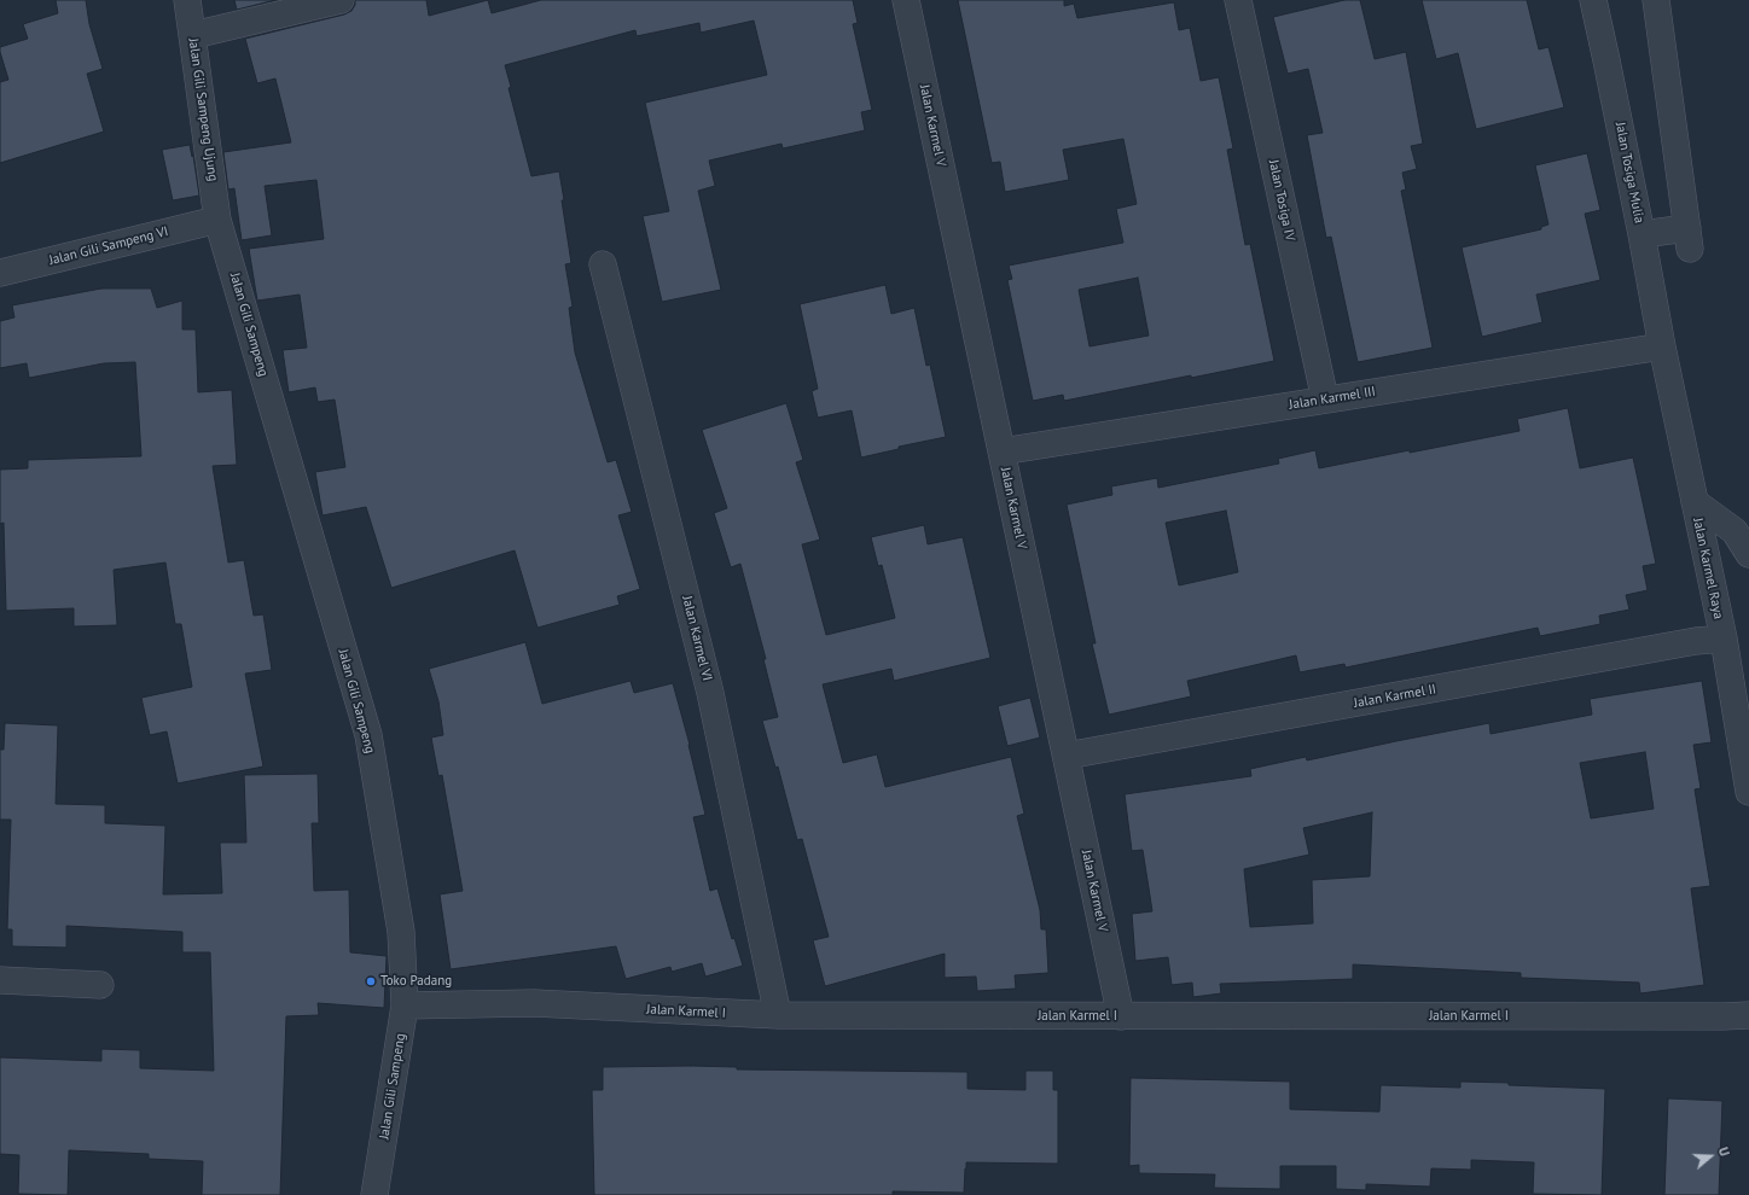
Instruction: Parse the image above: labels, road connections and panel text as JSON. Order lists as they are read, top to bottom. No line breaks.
{"streets":{"street":["Jalan Gili Sampeng Ujung","Jalan Karmel V","Jalan Tosiga Mulia","Jalan Tosiga IV","Jalan Gili Sampeng VI","Jalan Gili Sampeng","Jalan Karmel III","Jalan Karmel Raya","Jalan Karmel VI","Jalan Karmel II","Jalan Karmel I"]},"crossings":[["Jalan Gili Sampeng Ujung","Jalan Gili Sampeng VI"],["Jalan Gili Sampeng Ujung","Jalan Gili Sampeng"],["Jalan Karmel V","Jalan Karmel III"],["Jalan Karmel V","Jalan Karmel II"],["Jalan Karmel V","Jalan Karmel I"],["Jalan Tosiga Mulia","Jalan Karmel III"],["Jalan Tosiga Mulia","Jalan Karmel Raya"],["Jalan Tosiga IV","Jalan Karmel III"],["Jalan Gili Sampeng VI","Jalan Gili Sampeng"],["Jalan Gili Sampeng","Jalan Karmel I"],["Jalan Karmel III","Jalan Karmel Raya"],["Jalan Karmel Raya","Jalan Karmel II"],["Jalan Karmel VI","Jalan Karmel I"]],"places":["Toko Padang"],"north":"right"}
